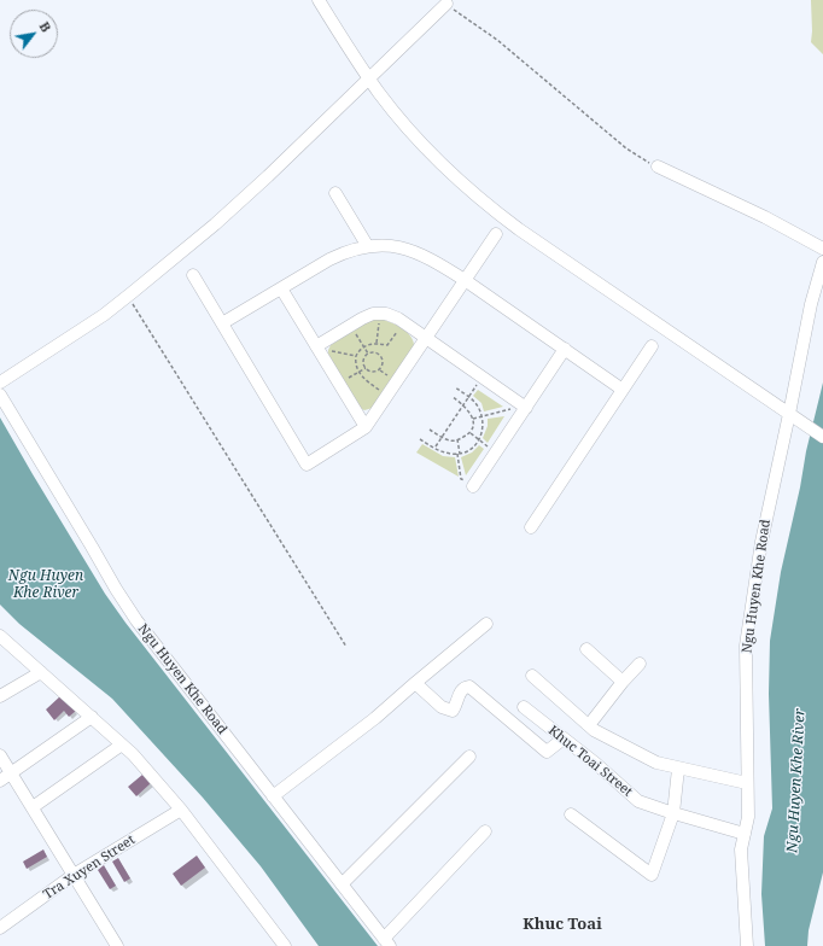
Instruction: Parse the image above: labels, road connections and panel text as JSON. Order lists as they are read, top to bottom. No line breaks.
{"streets":{"street":["Ngu Huyen Khe Road","Khuc Toai Street","Tra Xuyen Street"]},"crossings":[["Ngu Huyen Khe Road","Khuc Toai Street"]],"districts":["Khuc Toai"],"water":["Ngu Huyen Khe River"],"north":"top right"}
